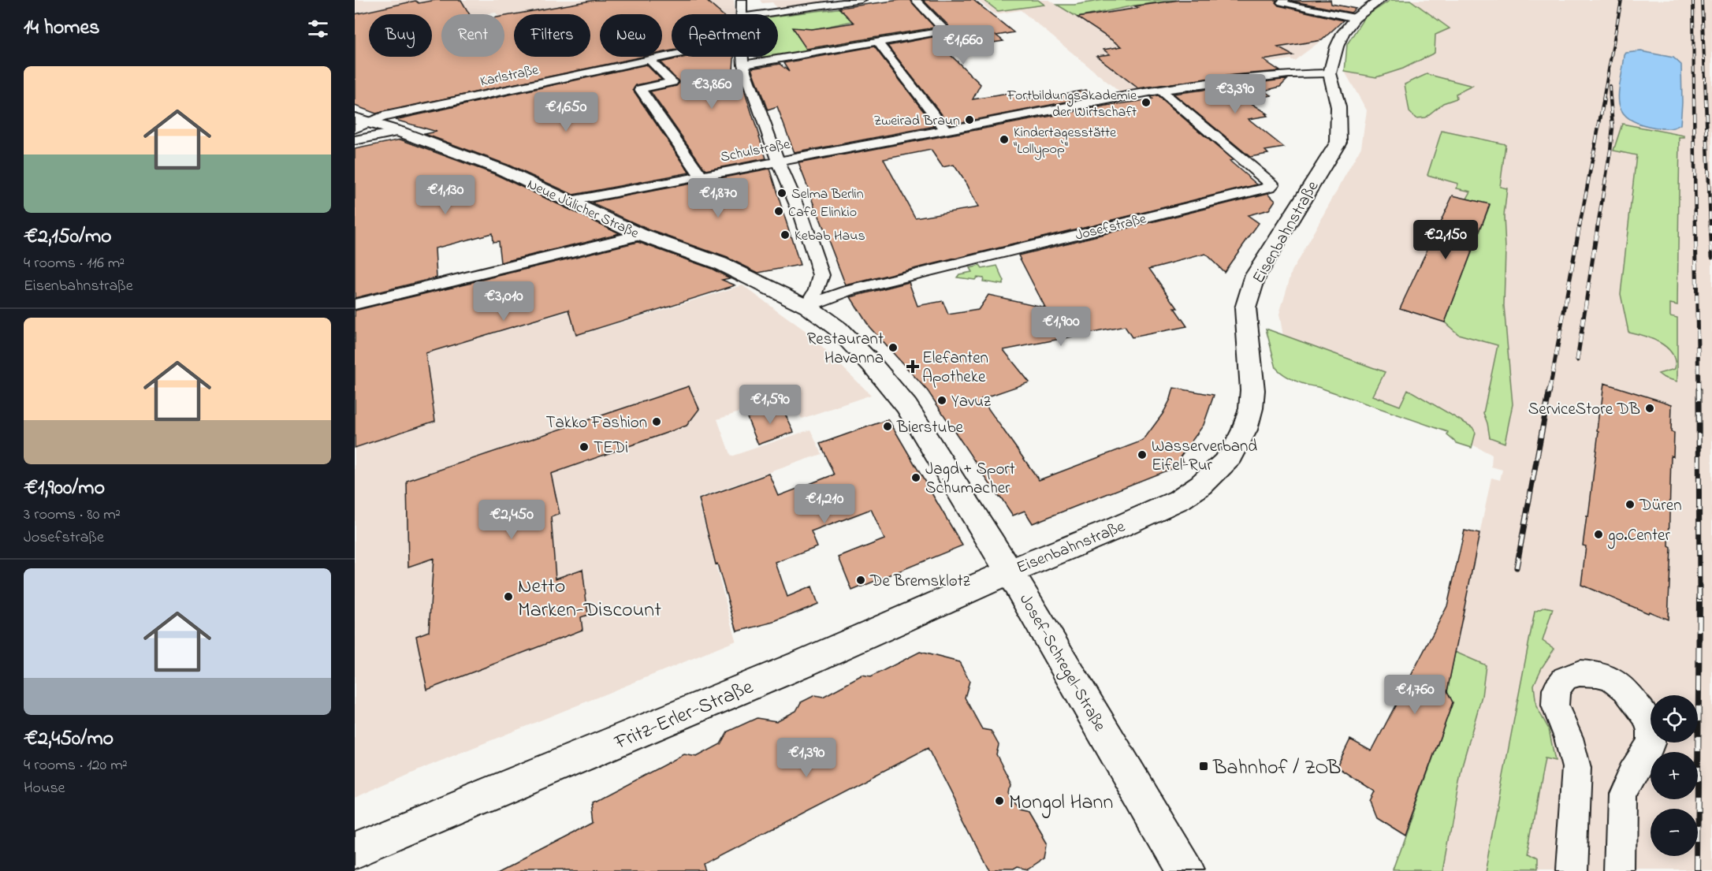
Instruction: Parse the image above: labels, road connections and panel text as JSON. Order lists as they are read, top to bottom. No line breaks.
{"streets":{"street":["Karlstraße","Schulstraße","Neue Jülicher Straße","Josefstraße","Eisenbahnstraße","Josef-Schregel-Straße","Fritz-Erler-Straße"]},"crossings":[["Karlstraße","Neue Jülicher Straße"],["Schulstraße","Neue Jülicher Straße"],["Schulstraße","Josefstraße"],["Schulstraße","Eisenbahnstraße"],["Neue Jülicher Straße","Josefstraße"],["Neue Jülicher Straße","Josef-Schregel-Straße"],["Josefstraße","Josef-Schregel-Straße"],["Eisenbahnstraße","Josef-Schregel-Straße"],["Eisenbahnstraße","Fritz-Erler-Straße"],["Josef-Schregel-Straße","Fritz-Erler-Straße"]],"places":{"other":["Fortbildungsakademie der Wirtschaft","Zweirad Braun","Kindertagesstätte \"Lollypop\"","Selma Berlin","Cafe Elinkio","Kebab Haus","Restaurant Havanna","Yavuz","ServiceStore DB","Takko Fashion","Bierstube","TEDi","Wasserverband Eifel-Rur","Jagd + Sport Schumacher","Düren","go.Center","De Bremsklotz","Netto Marken-Discount","Mongol Hann"],"health":["Elefanten Apotheke"],"transit":["Bahnhof / ZOB"]},"page":{"heading":"14 homes","chip":["Buy","Rent","Filters","New","Apartment"],"price":["€1,660","€3,860","€3,390","€1,650","€1,130","€1,870","€2,150","€3,010","€1,900","€1,590","€1,210","€2,450","€1,760","€1,390"],"list":[{"name":"€2,150/mo","note":"4 rooms · 116 m² · Eisenbahnstraße"},{"name":"€1,900/mo","note":"3 rooms · 80 m² · Josefstraße"},{"name":"€2,450/mo","note":"4 rooms · 120 m² · House"}],"map_buttons":["+","−"]}}
